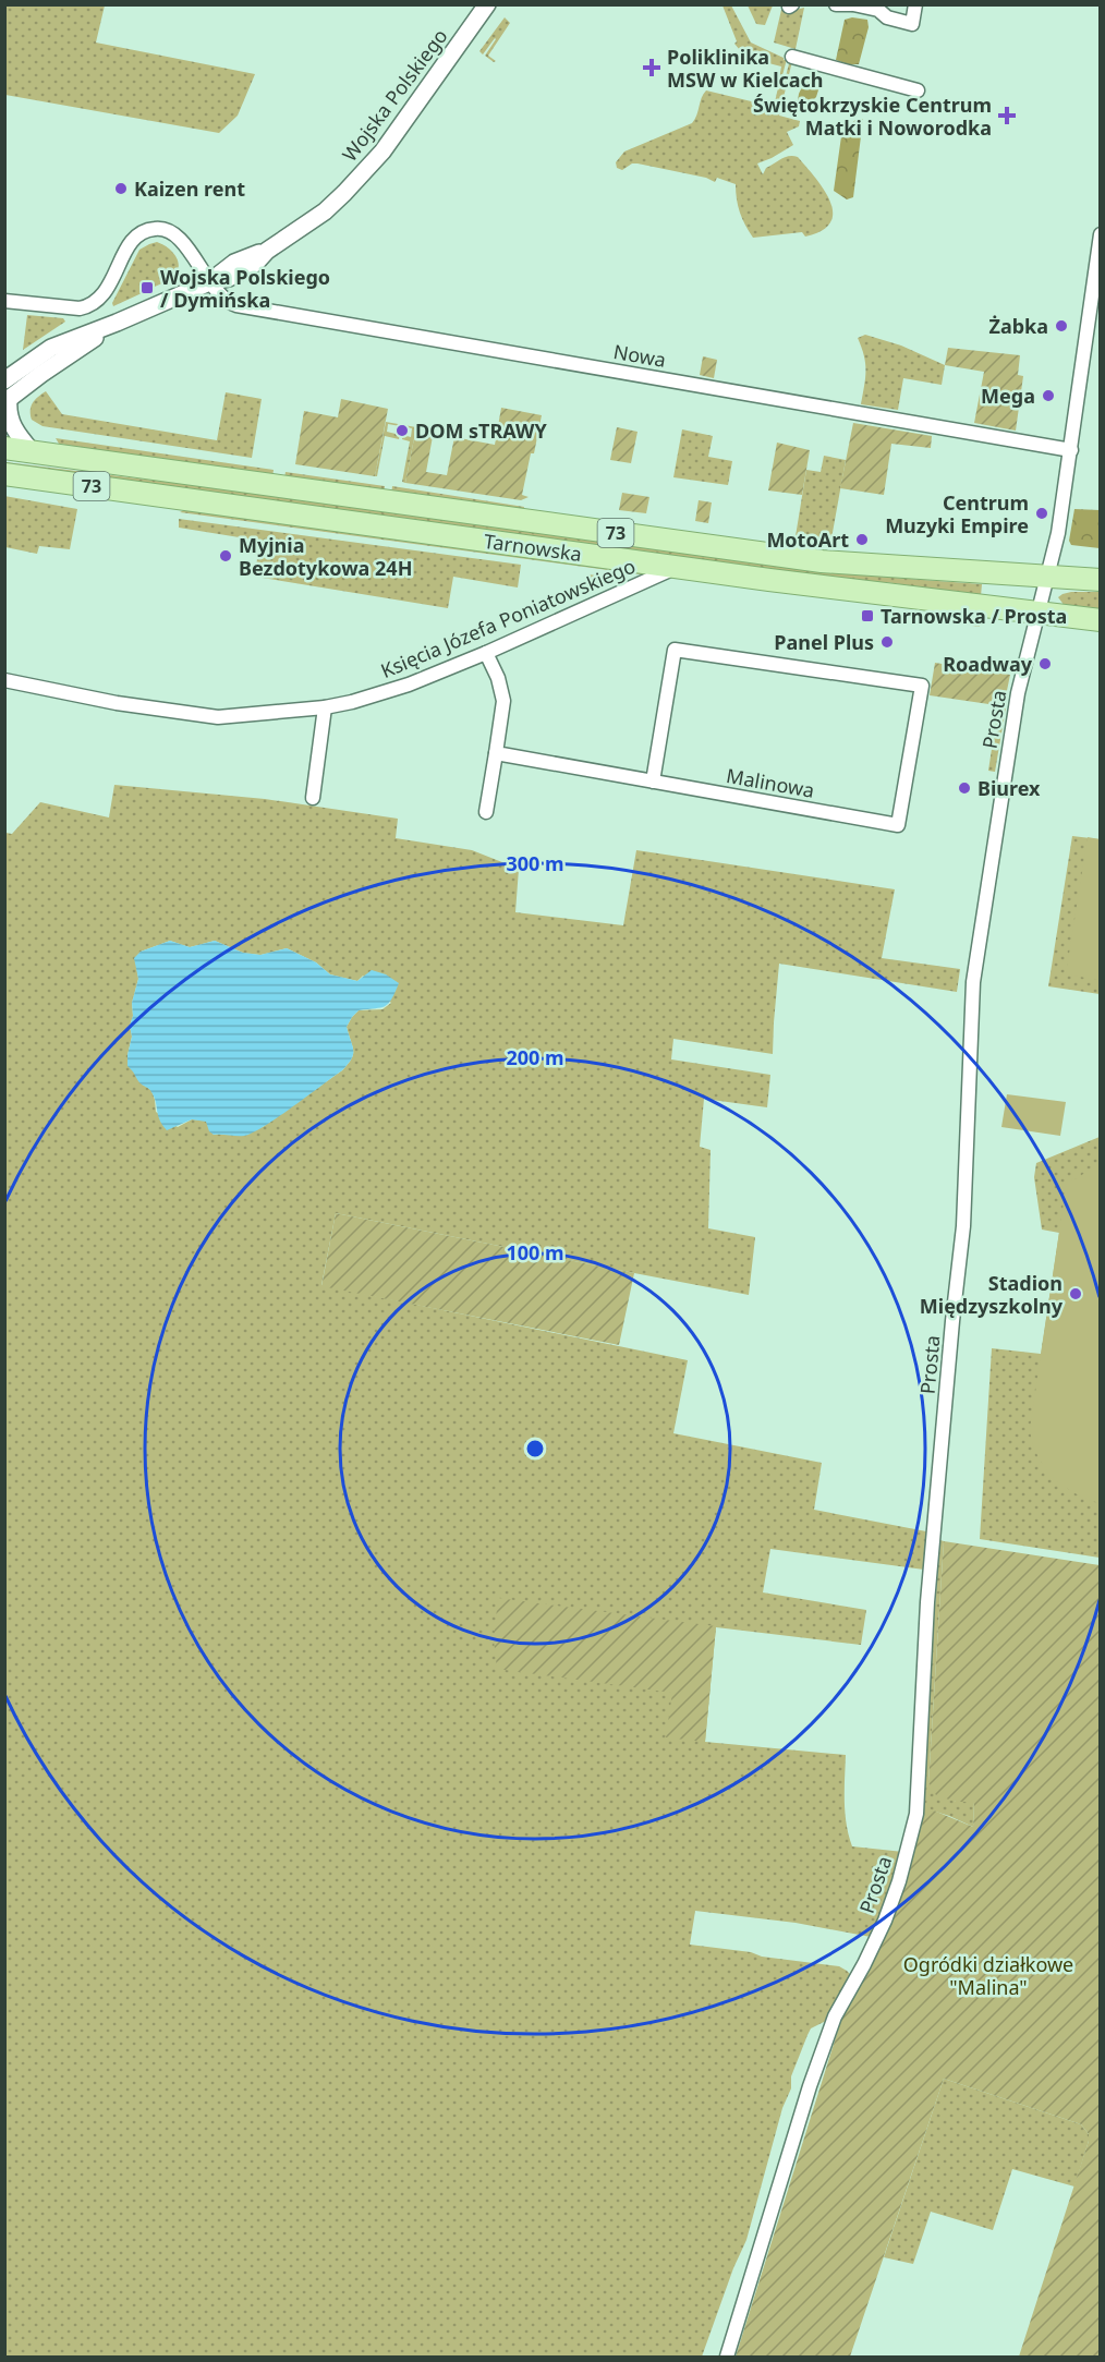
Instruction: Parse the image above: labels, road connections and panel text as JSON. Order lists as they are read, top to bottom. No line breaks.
{"streets":{"main road":["73","Tarnowska"],"street":["Wojska Polskiego","Nowa","Księcia Józefa Poniatowskiego","Prosta","Malinowa"]},"crossings":[["Wojska Polskiego","Nowa"],["Nowa","Prosta"],["Tarnowska","Księcia Józefa Poniatowskiego"],["Tarnowska","Prosta"]],"parks":["Ogródki działkowe \"Malina\""],"places":{"health":["Poliklinika MSW w Kielcach","Świętokrzyskie Centrum Matki i Noworodka"],"other":["Kaizen rent","Żabka","Mega","DOM sTRAWY","Centrum Muzyki Empire","MotoArt","Myjnia Bezdotykowa 24H","Panel Plus","Roadway","Biurex","Stadion Międzyszkolny"],"transit":["Wojska Polskiego / Dymińska","Tarnowska / Prosta"]},"rings":["300 m","200 m","100 m"]}
